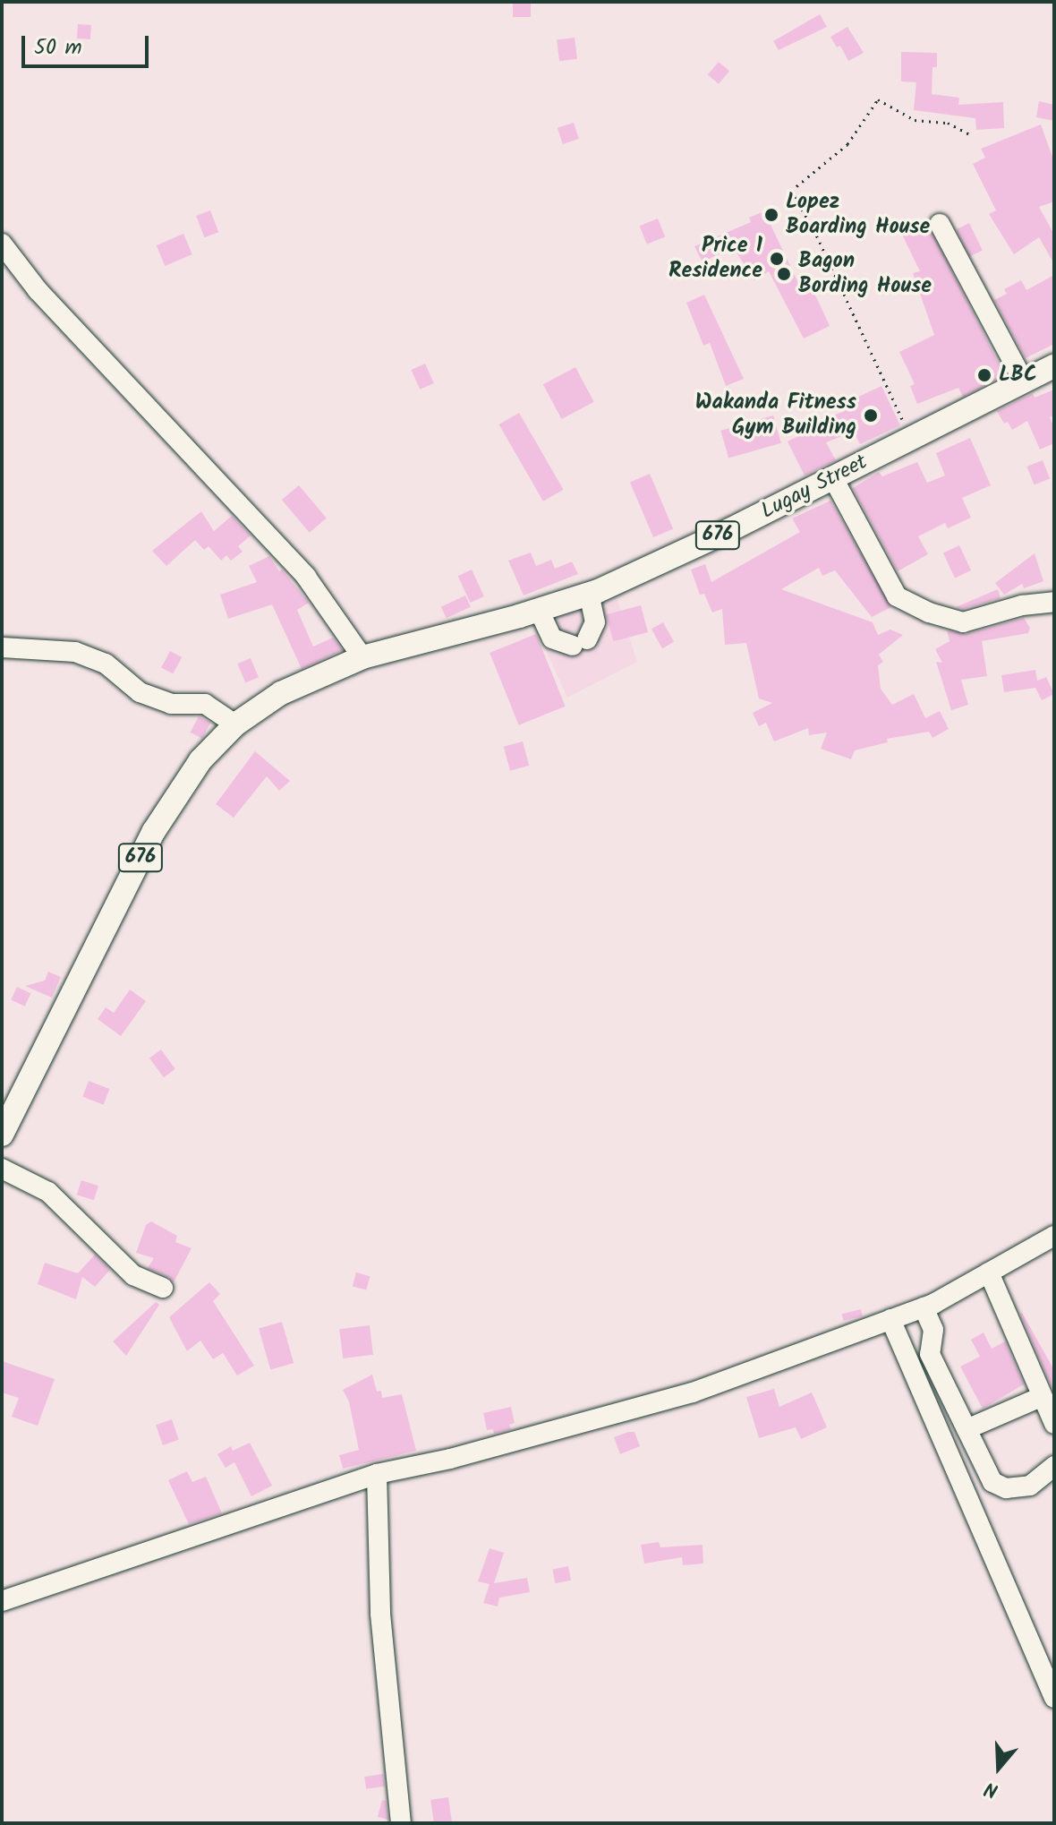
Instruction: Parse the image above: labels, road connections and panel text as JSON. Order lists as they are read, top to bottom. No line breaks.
{"streets":{"main road":["Lugay Street","676"]},"crossings":[["Lugay Street","676"]],"places":["Lopez Boarding House","Price 1 Residence","Bagon Bording House","LBC","Wakanda Fitness Gym Building"],"scale_bar":"50 m","north":"bottom"}
